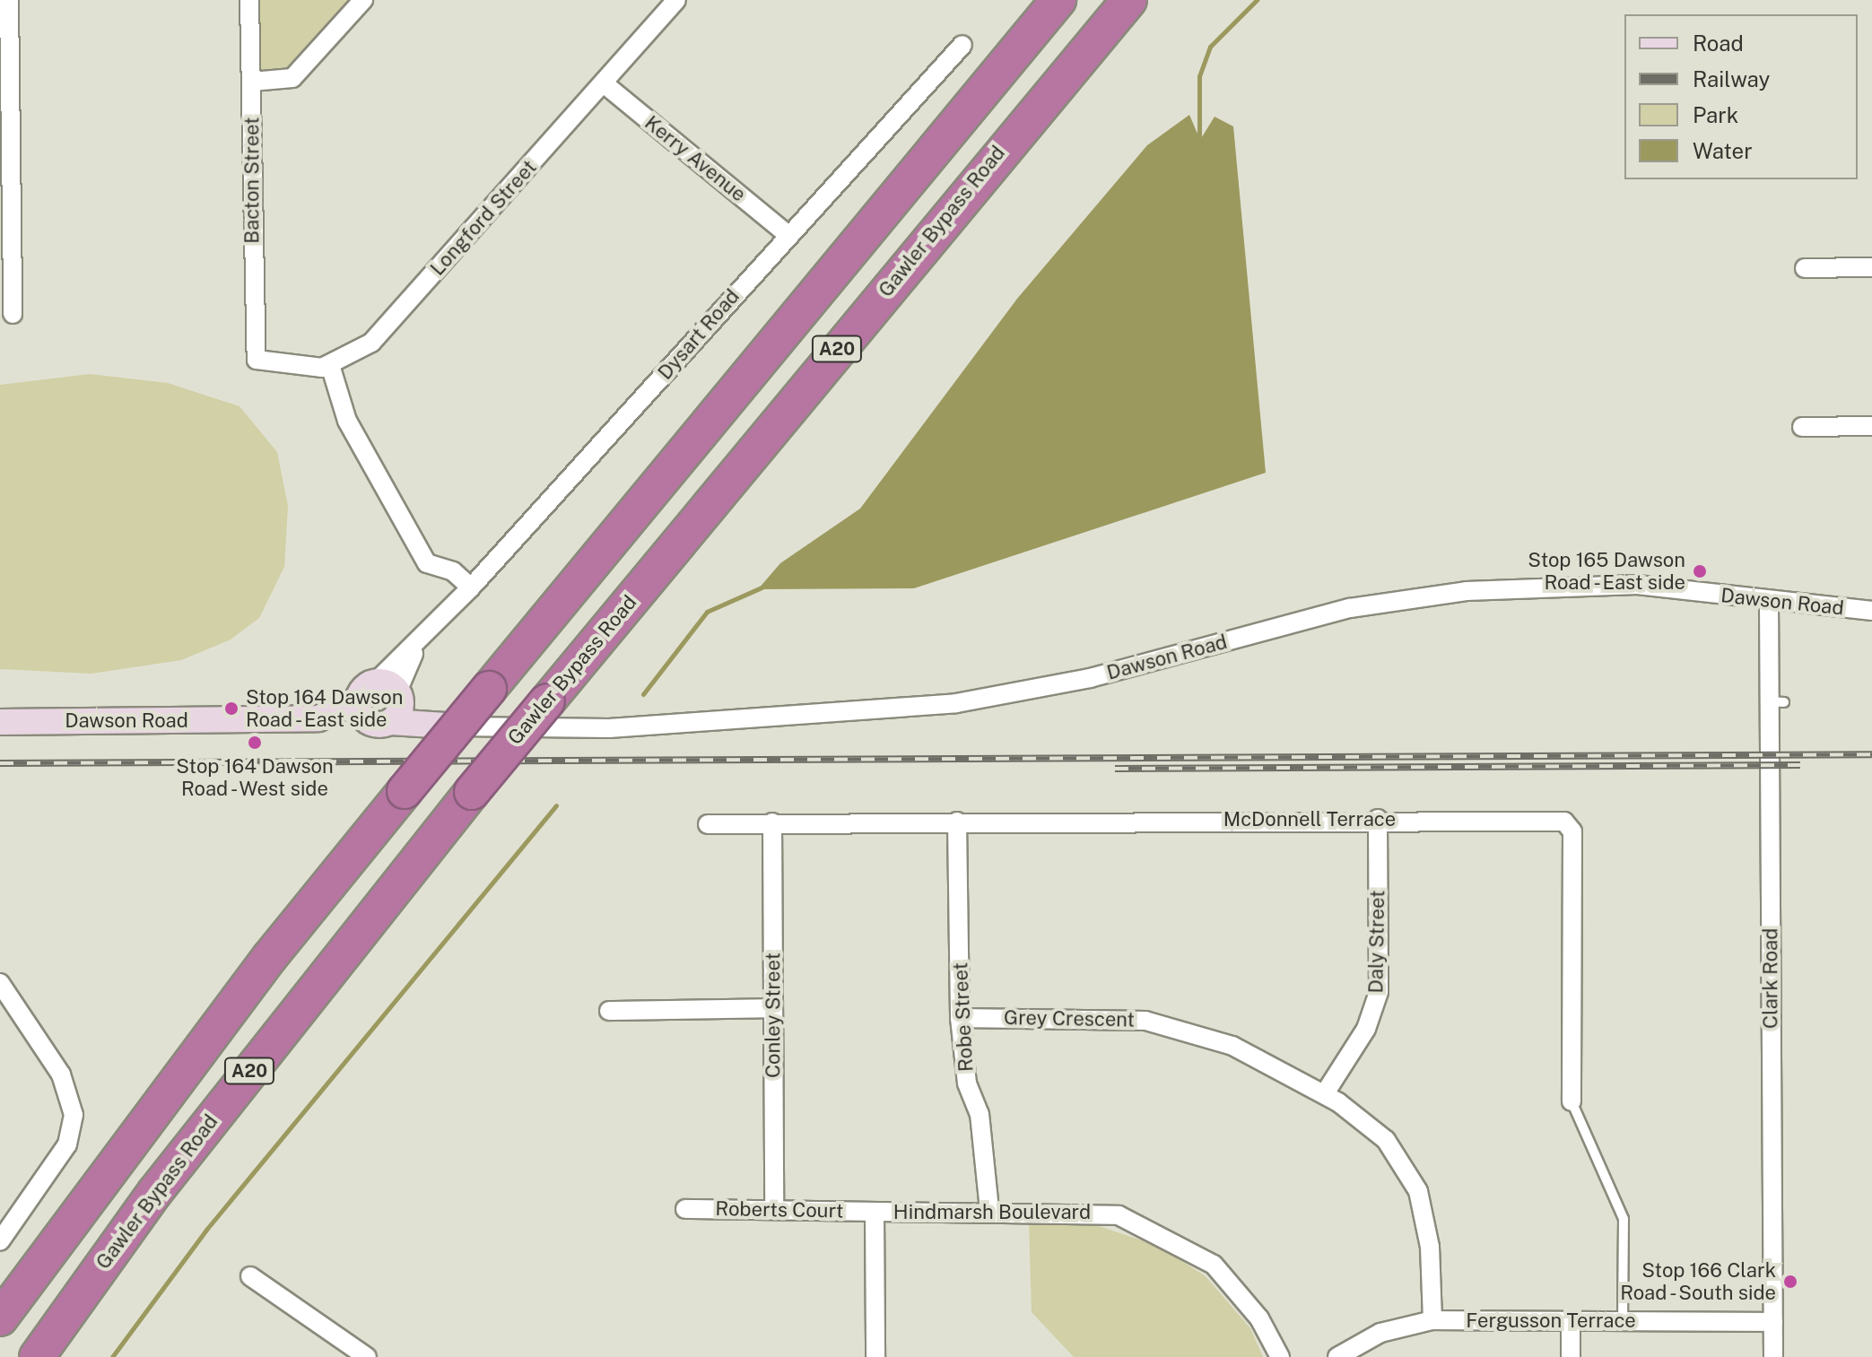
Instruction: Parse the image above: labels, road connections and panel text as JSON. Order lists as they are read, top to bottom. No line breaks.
{"streets":{"highway":["Gawler Bypass Road","A20"],"street":["Kerry Avenue","Bacton Street","Longford Street","Dysart Road","Dawson Road","McDonnell Terrace","Daly Street","Clark Road","Conley Street","Robe Street","Grey Crescent","Roberts Court","Hindmarsh Boulevard","Fergusson Terrace"]},"crossings":[["Kerry Avenue","Longford Street"],["Kerry Avenue","Dysart Road"],["Bacton Street","Longford Street"],["Dysart Road","Dawson Road"],["Dawson Road","Clark Road"],["McDonnell Terrace","Daly Street"],["McDonnell Terrace","Conley Street"],["McDonnell Terrace","Robe Street"],["Daly Street","Grey Crescent"],["Clark Road","Fergusson Terrace"],["Conley Street","Roberts Court"],["Robe Street","Grey Crescent"],["Robe Street","Hindmarsh Boulevard"],["Grey Crescent","Fergusson Terrace"],["Roberts Court","Hindmarsh Boulevard"]],"places":["Stop 165 Dawson Road - East side","Stop 164 Dawson Road - East side","Stop 164 Dawson Road - West side","Stop 166 Clark Road - South side"],"legend":["Road","Railway","Park","Water"]}
